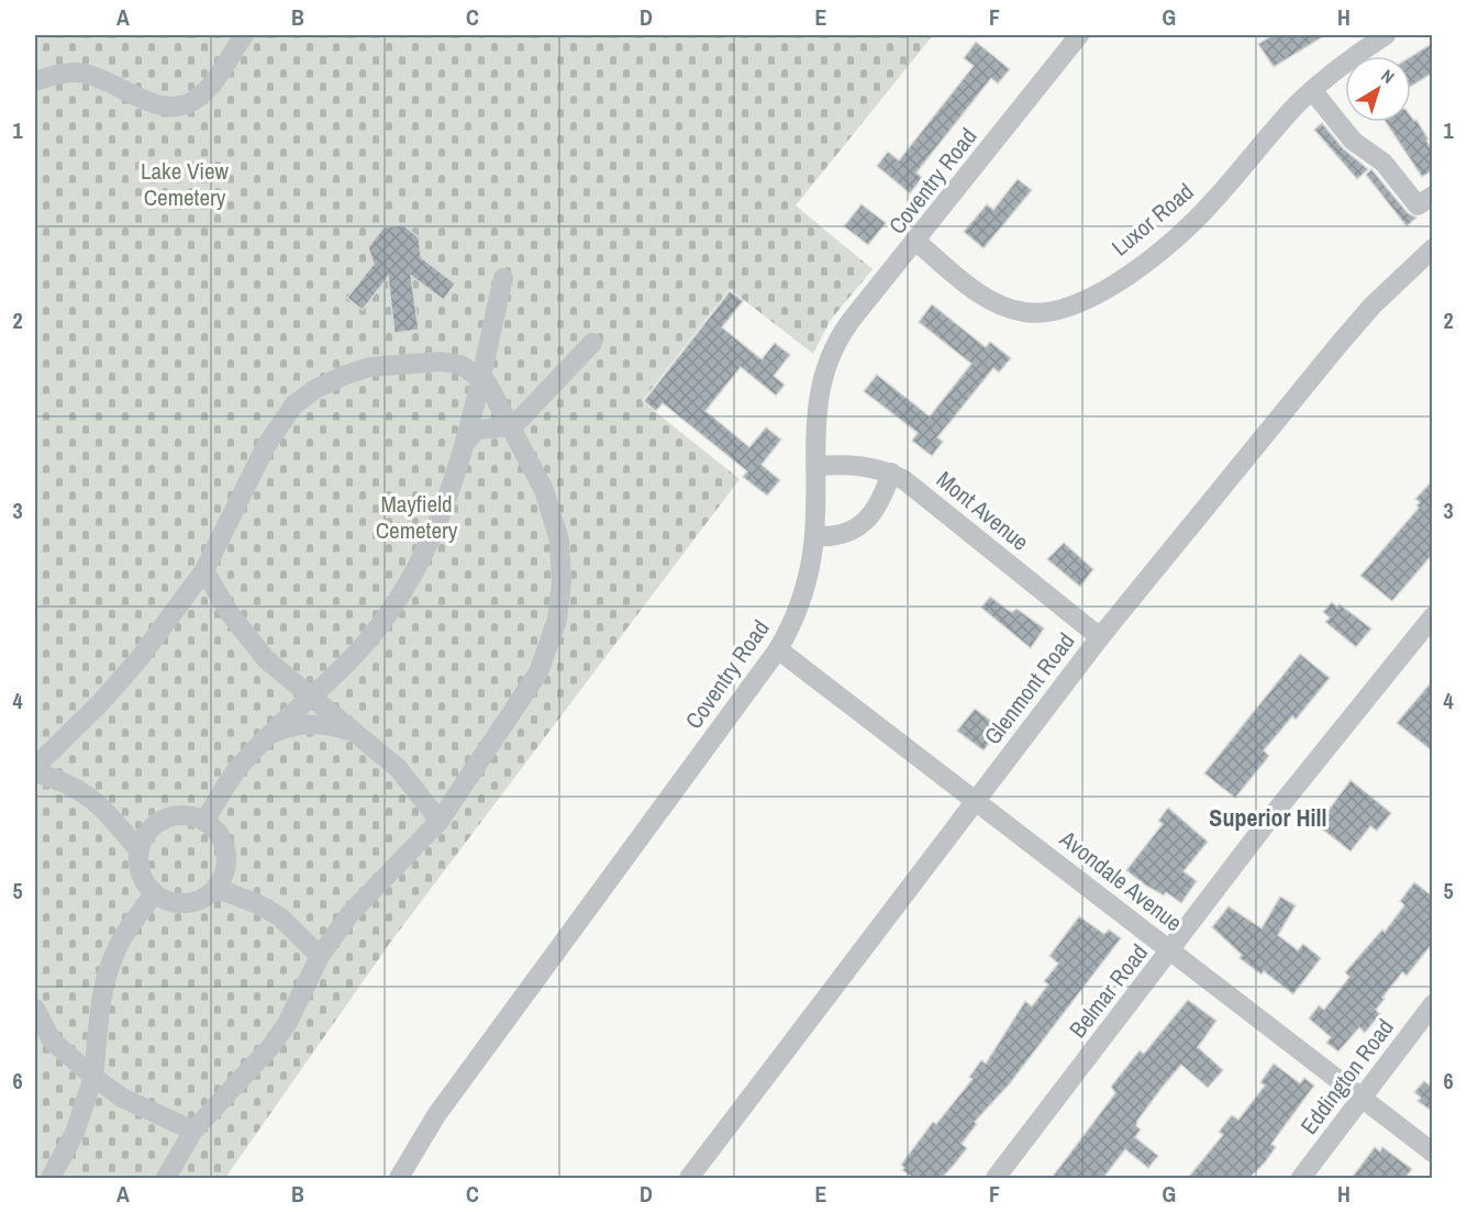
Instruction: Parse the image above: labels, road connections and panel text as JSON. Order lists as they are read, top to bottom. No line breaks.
{"streets":{"street":["Coventry Road","Luxor Road","Mont Avenue","Glenmont Road","Avondale Avenue","Belmar Road","Eddington Road"]},"crossings":[["Coventry Road","Luxor Road"],["Coventry Road","Mont Avenue"],["Coventry Road","Avondale Avenue"],["Mont Avenue","Glenmont Road"],["Glenmont Road","Avondale Avenue"],["Avondale Avenue","Belmar Road"],["Avondale Avenue","Eddington Road"]],"districts":["Superior Hill"],"parks":["Lake View Cemetery","Mayfield Cemetery"],"north":"top right","grid":{"columns":["A","B","C","D","E","F","G","H"],"rows":["1","2","3","4","5","6"]}}
